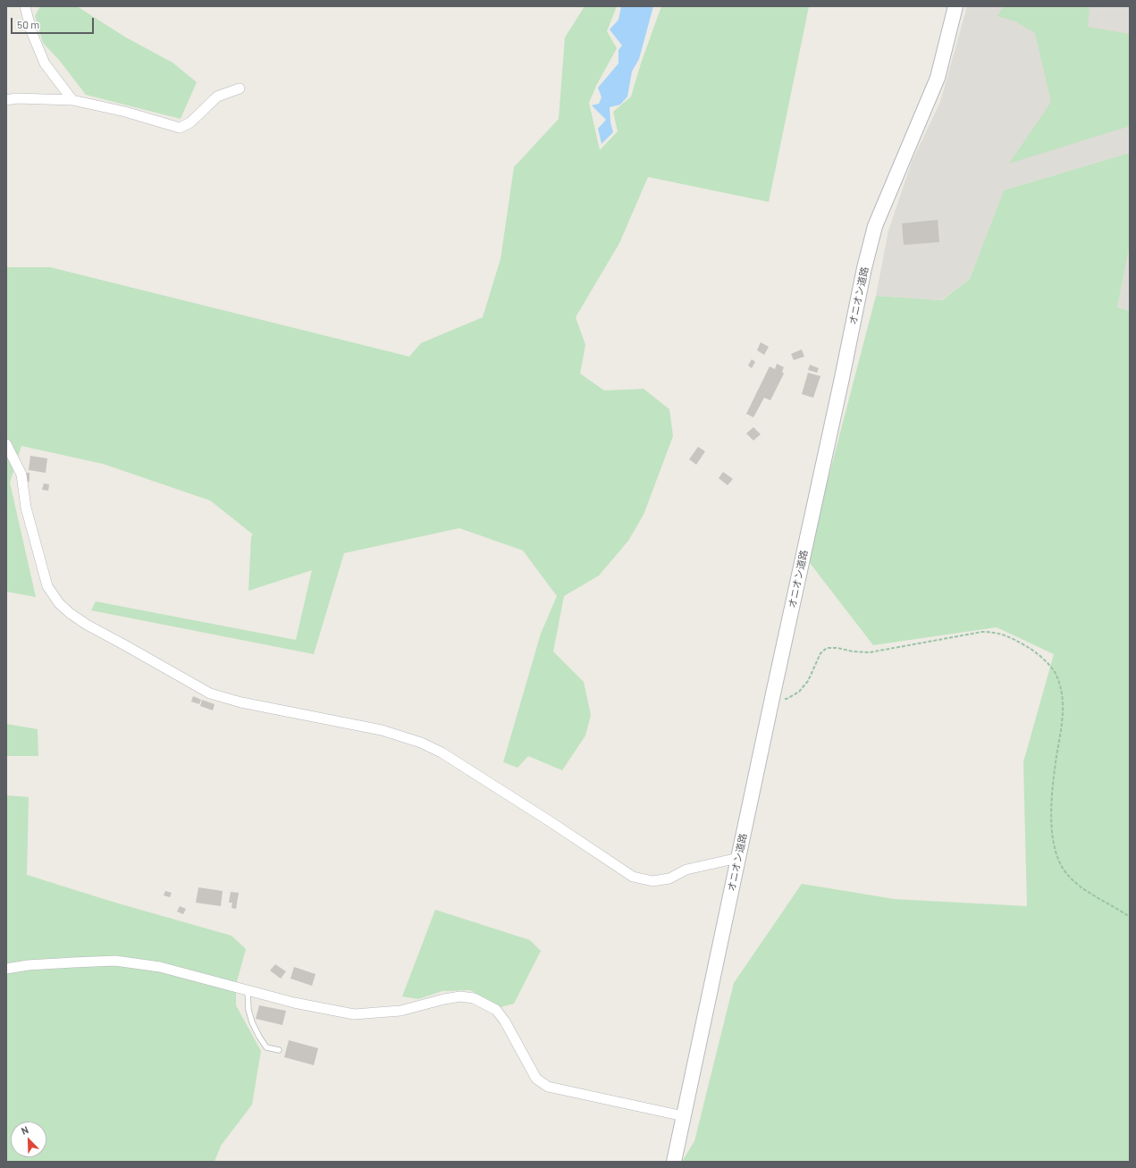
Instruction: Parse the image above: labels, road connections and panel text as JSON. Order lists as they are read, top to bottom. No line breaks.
{"streets":{"street":["オニオン道路"]},"scale_bar":"50 m","north":"top left"}
